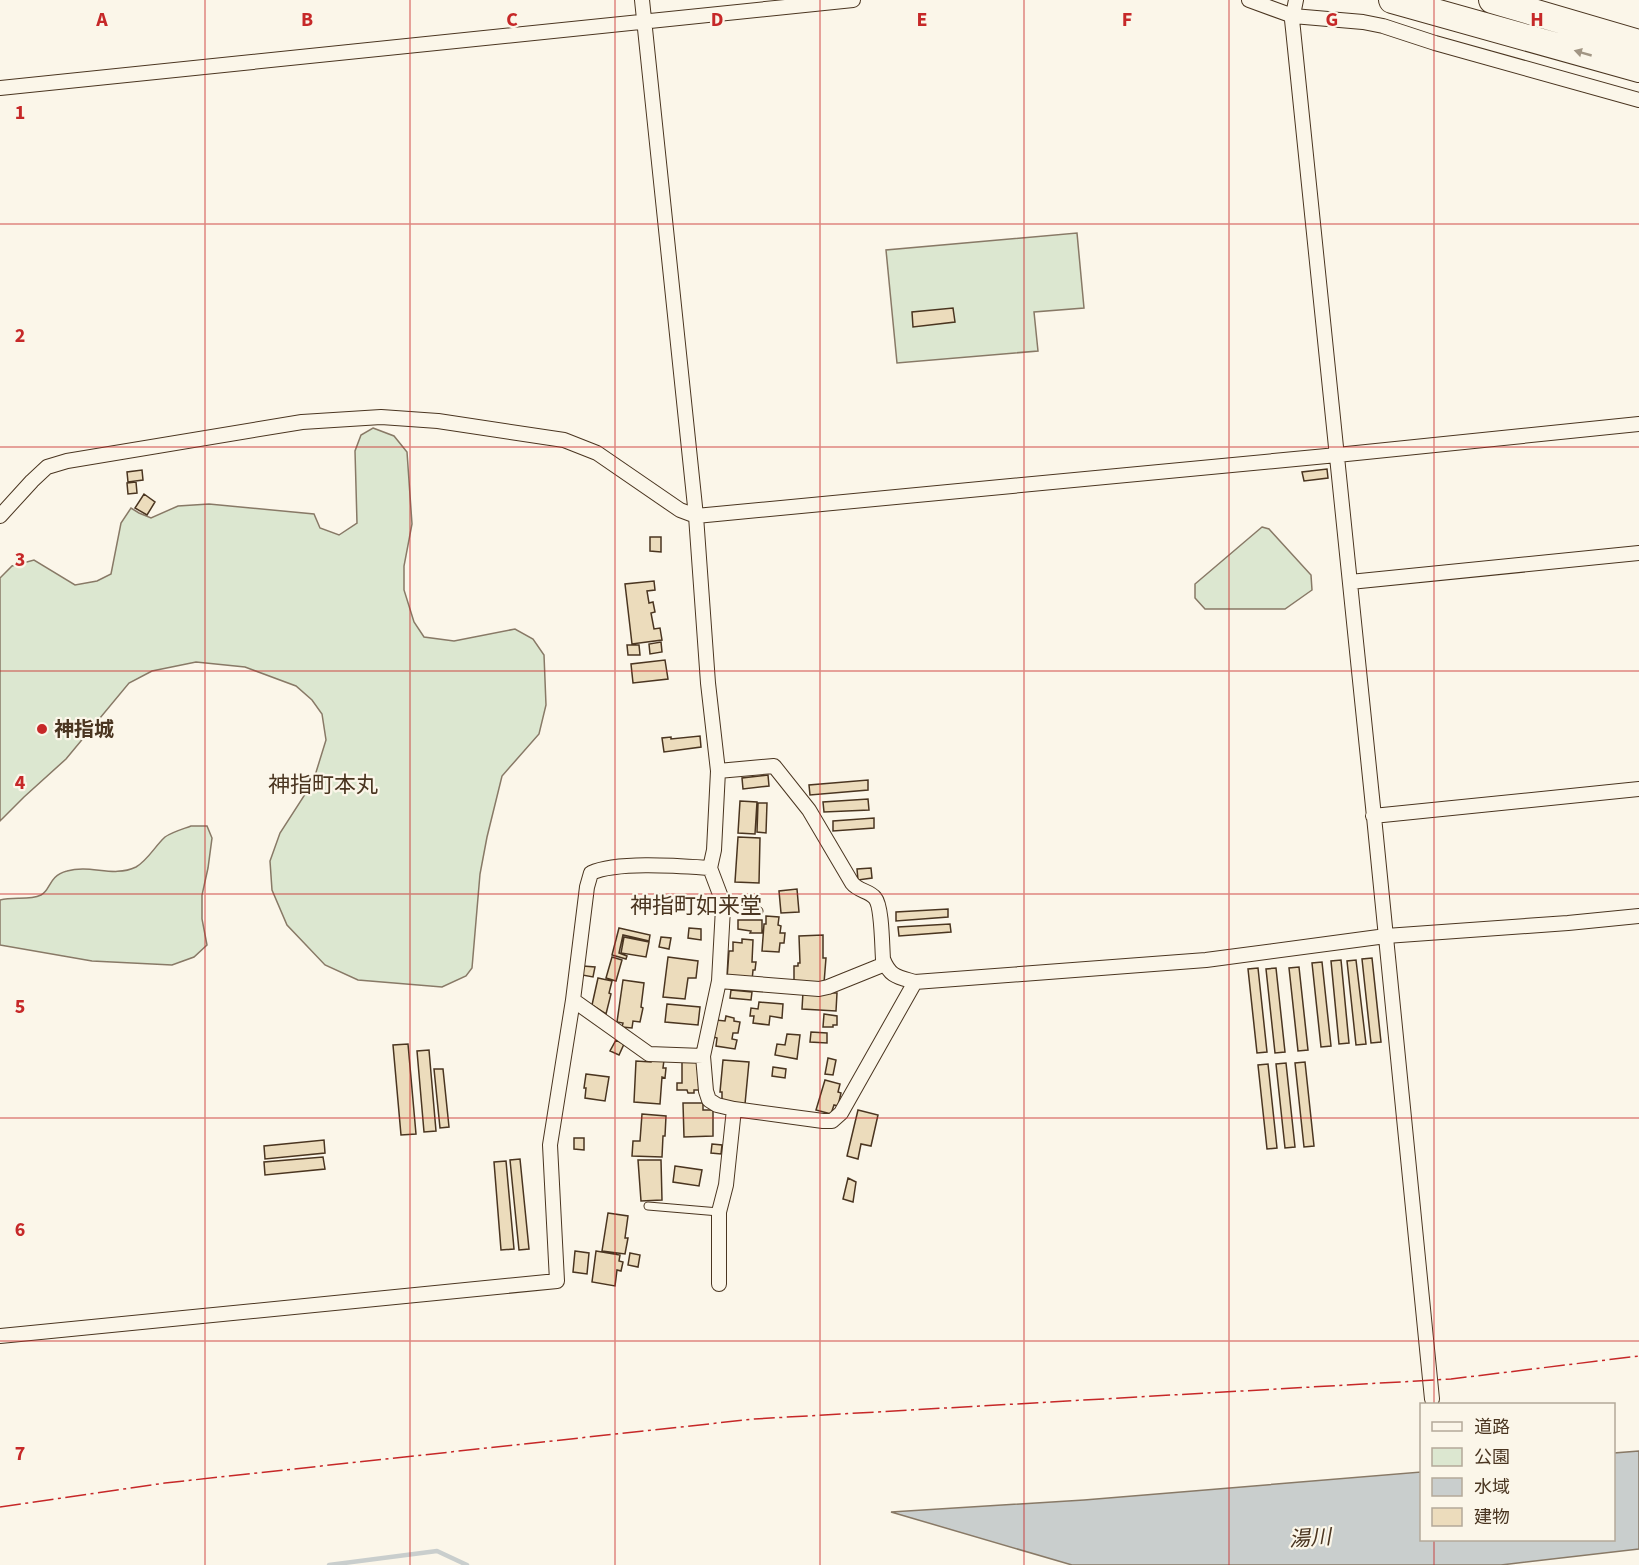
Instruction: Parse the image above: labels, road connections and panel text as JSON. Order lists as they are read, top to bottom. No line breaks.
{"districts":["神指町本丸","神指町如来堂"],"water":["湯川"],"places":["神指城"],"legend":["道路","公園","水域","建物"],"grid":{"columns":["A","B","C","D","E","F","G","H"],"rows":["1","2","3","4","5","6","7"]}}
